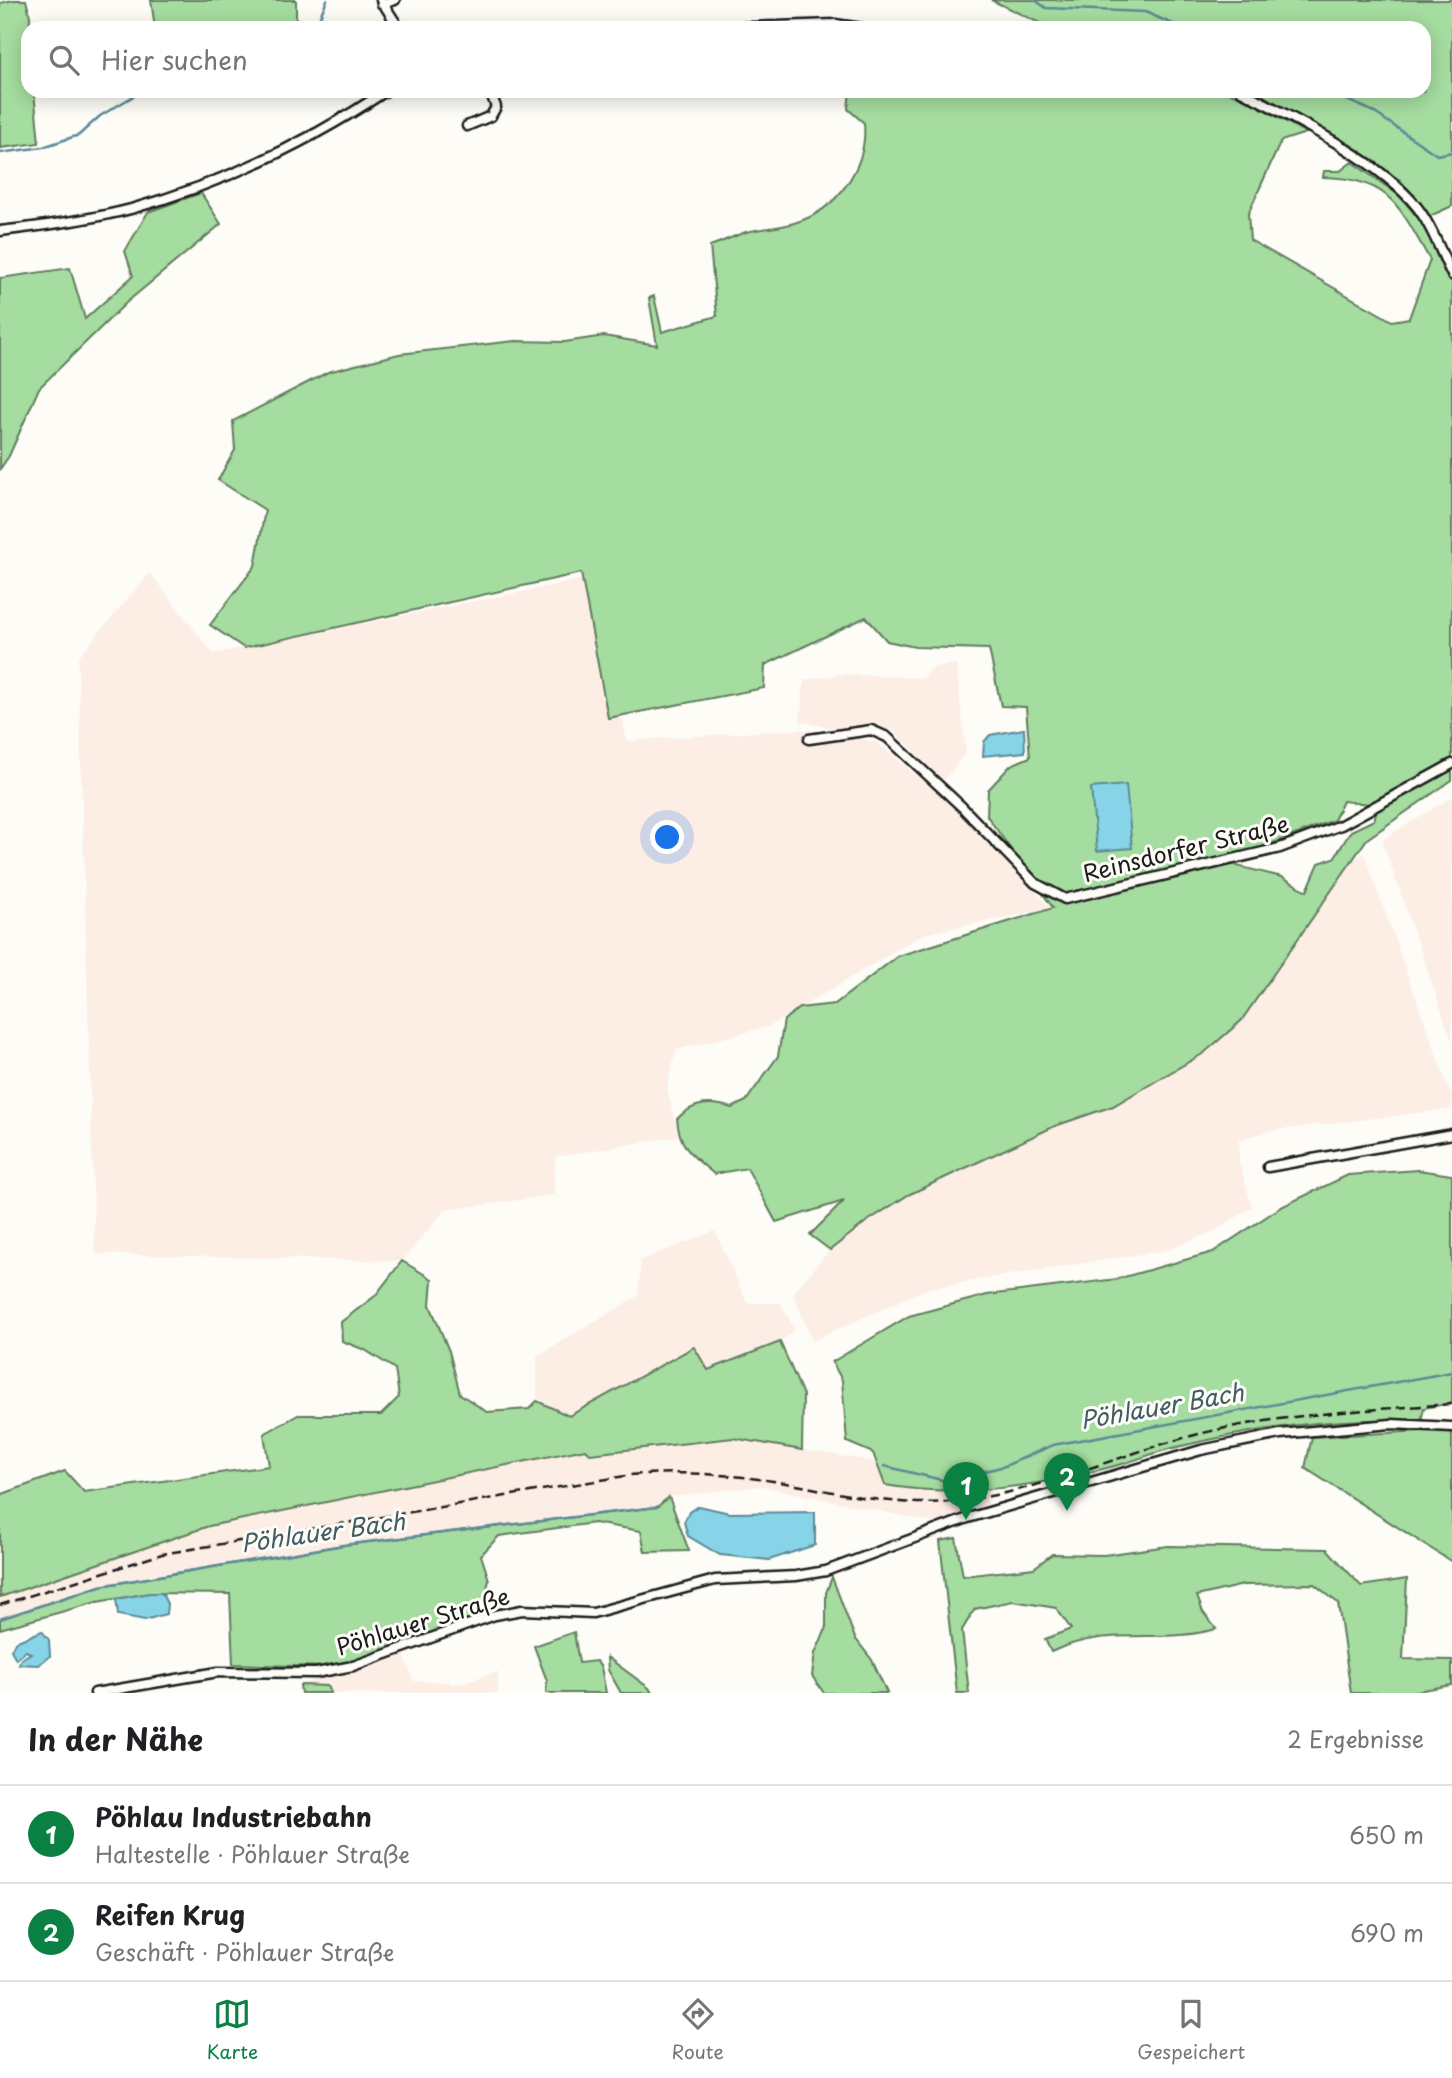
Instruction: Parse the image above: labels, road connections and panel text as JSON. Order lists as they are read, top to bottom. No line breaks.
{"streets":{"street":["Reinsdorfer Straße","Pöhlauer Straße"]},"water":["Pöhlauer Bach"],"page":{"search":"Hier suchen","pins":["2","1"],"heading":["In der Nähe","2 Ergebnisse"],"list":[{"mark":"1","name":"Pöhlau Industriebahn","note":"Haltestelle · Pöhlauer Straße","value":"650 m"},{"mark":"2","name":"Reifen Krug","note":"Geschäft · Pöhlauer Straße","value":"690 m"}],"nav":["Karte","Route","Gespeichert"]}}
